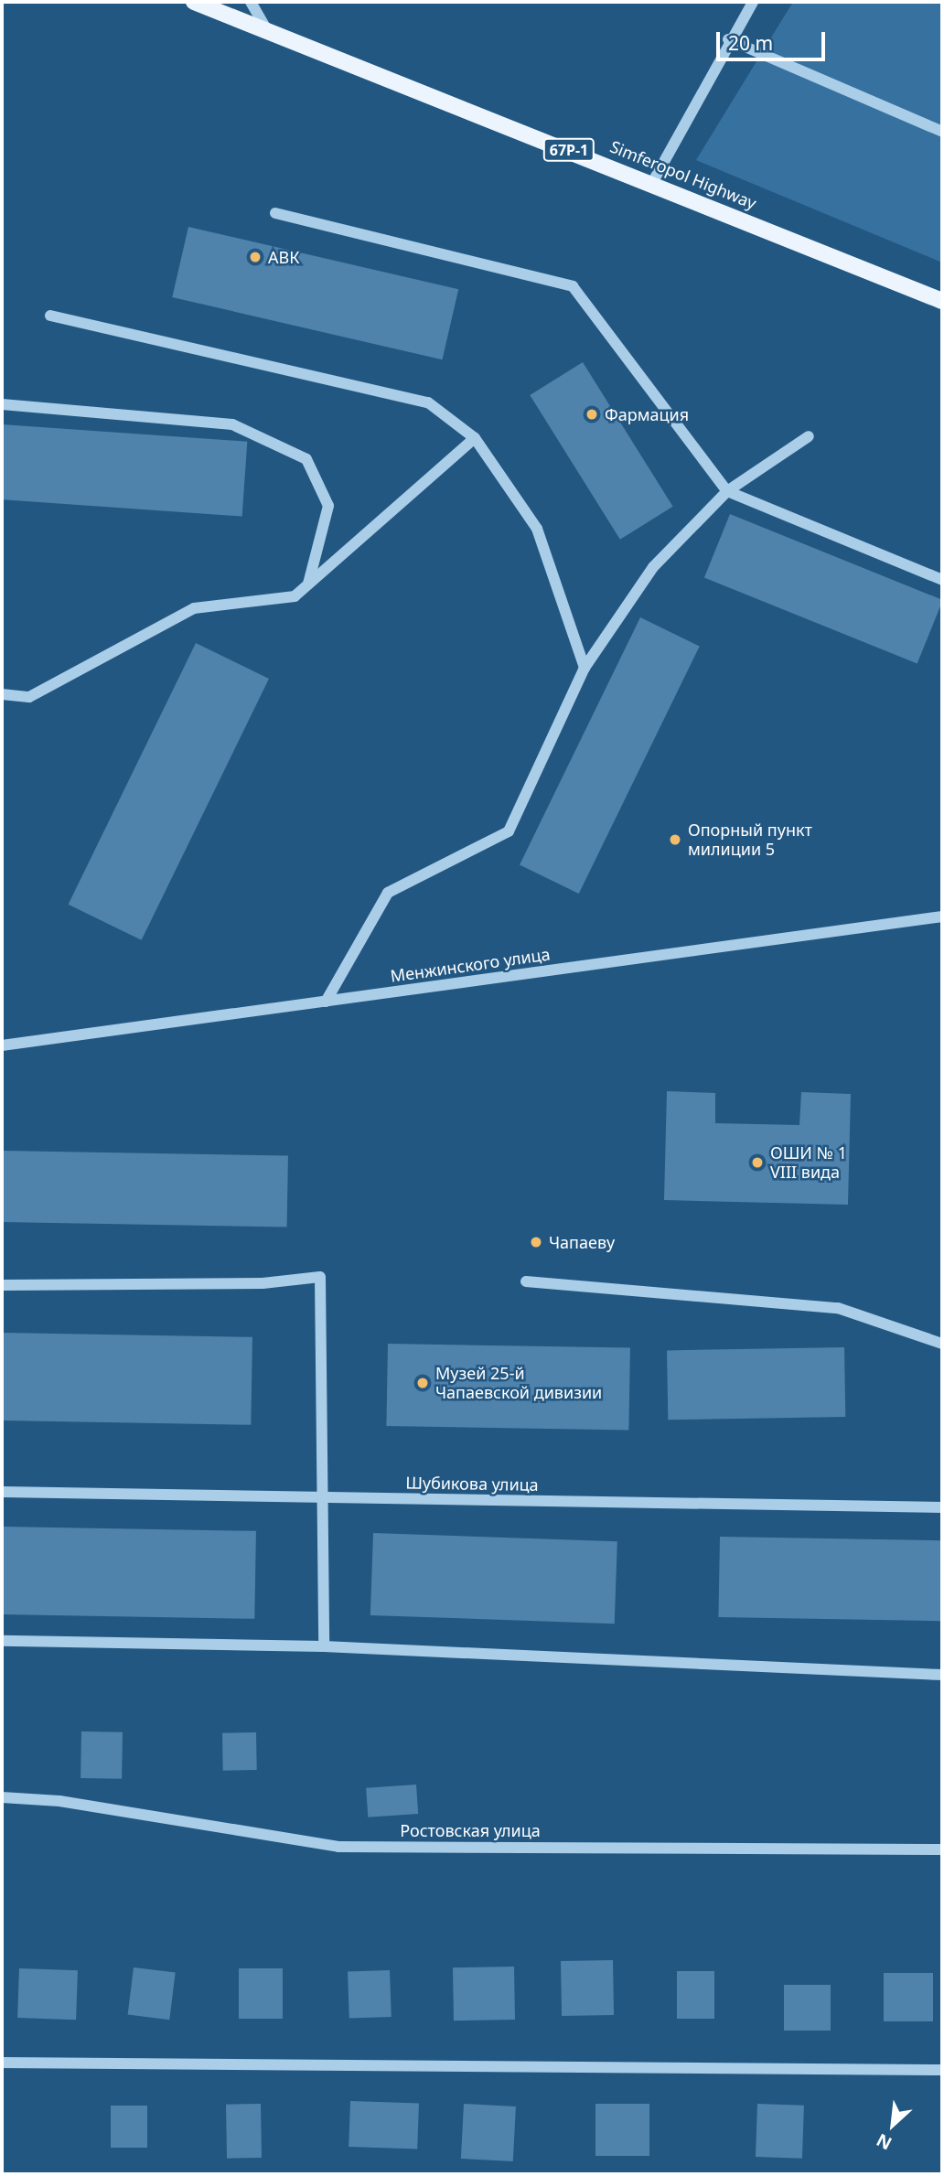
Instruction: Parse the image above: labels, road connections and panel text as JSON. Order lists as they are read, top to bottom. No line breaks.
{"streets":{"main road":["67Р-1","Simferopol Highway"],"street":["Менжинского улица","Шубикова улица","Ростовская улица"]},"places":["АВК","Фармация","Опорный пункт милиции 5","ОШИ № 1 VIII вида","Чапаеву","Музей 25-й Чапаевской дивизии"],"scale_bar":"20 m","north":"bottom left"}
